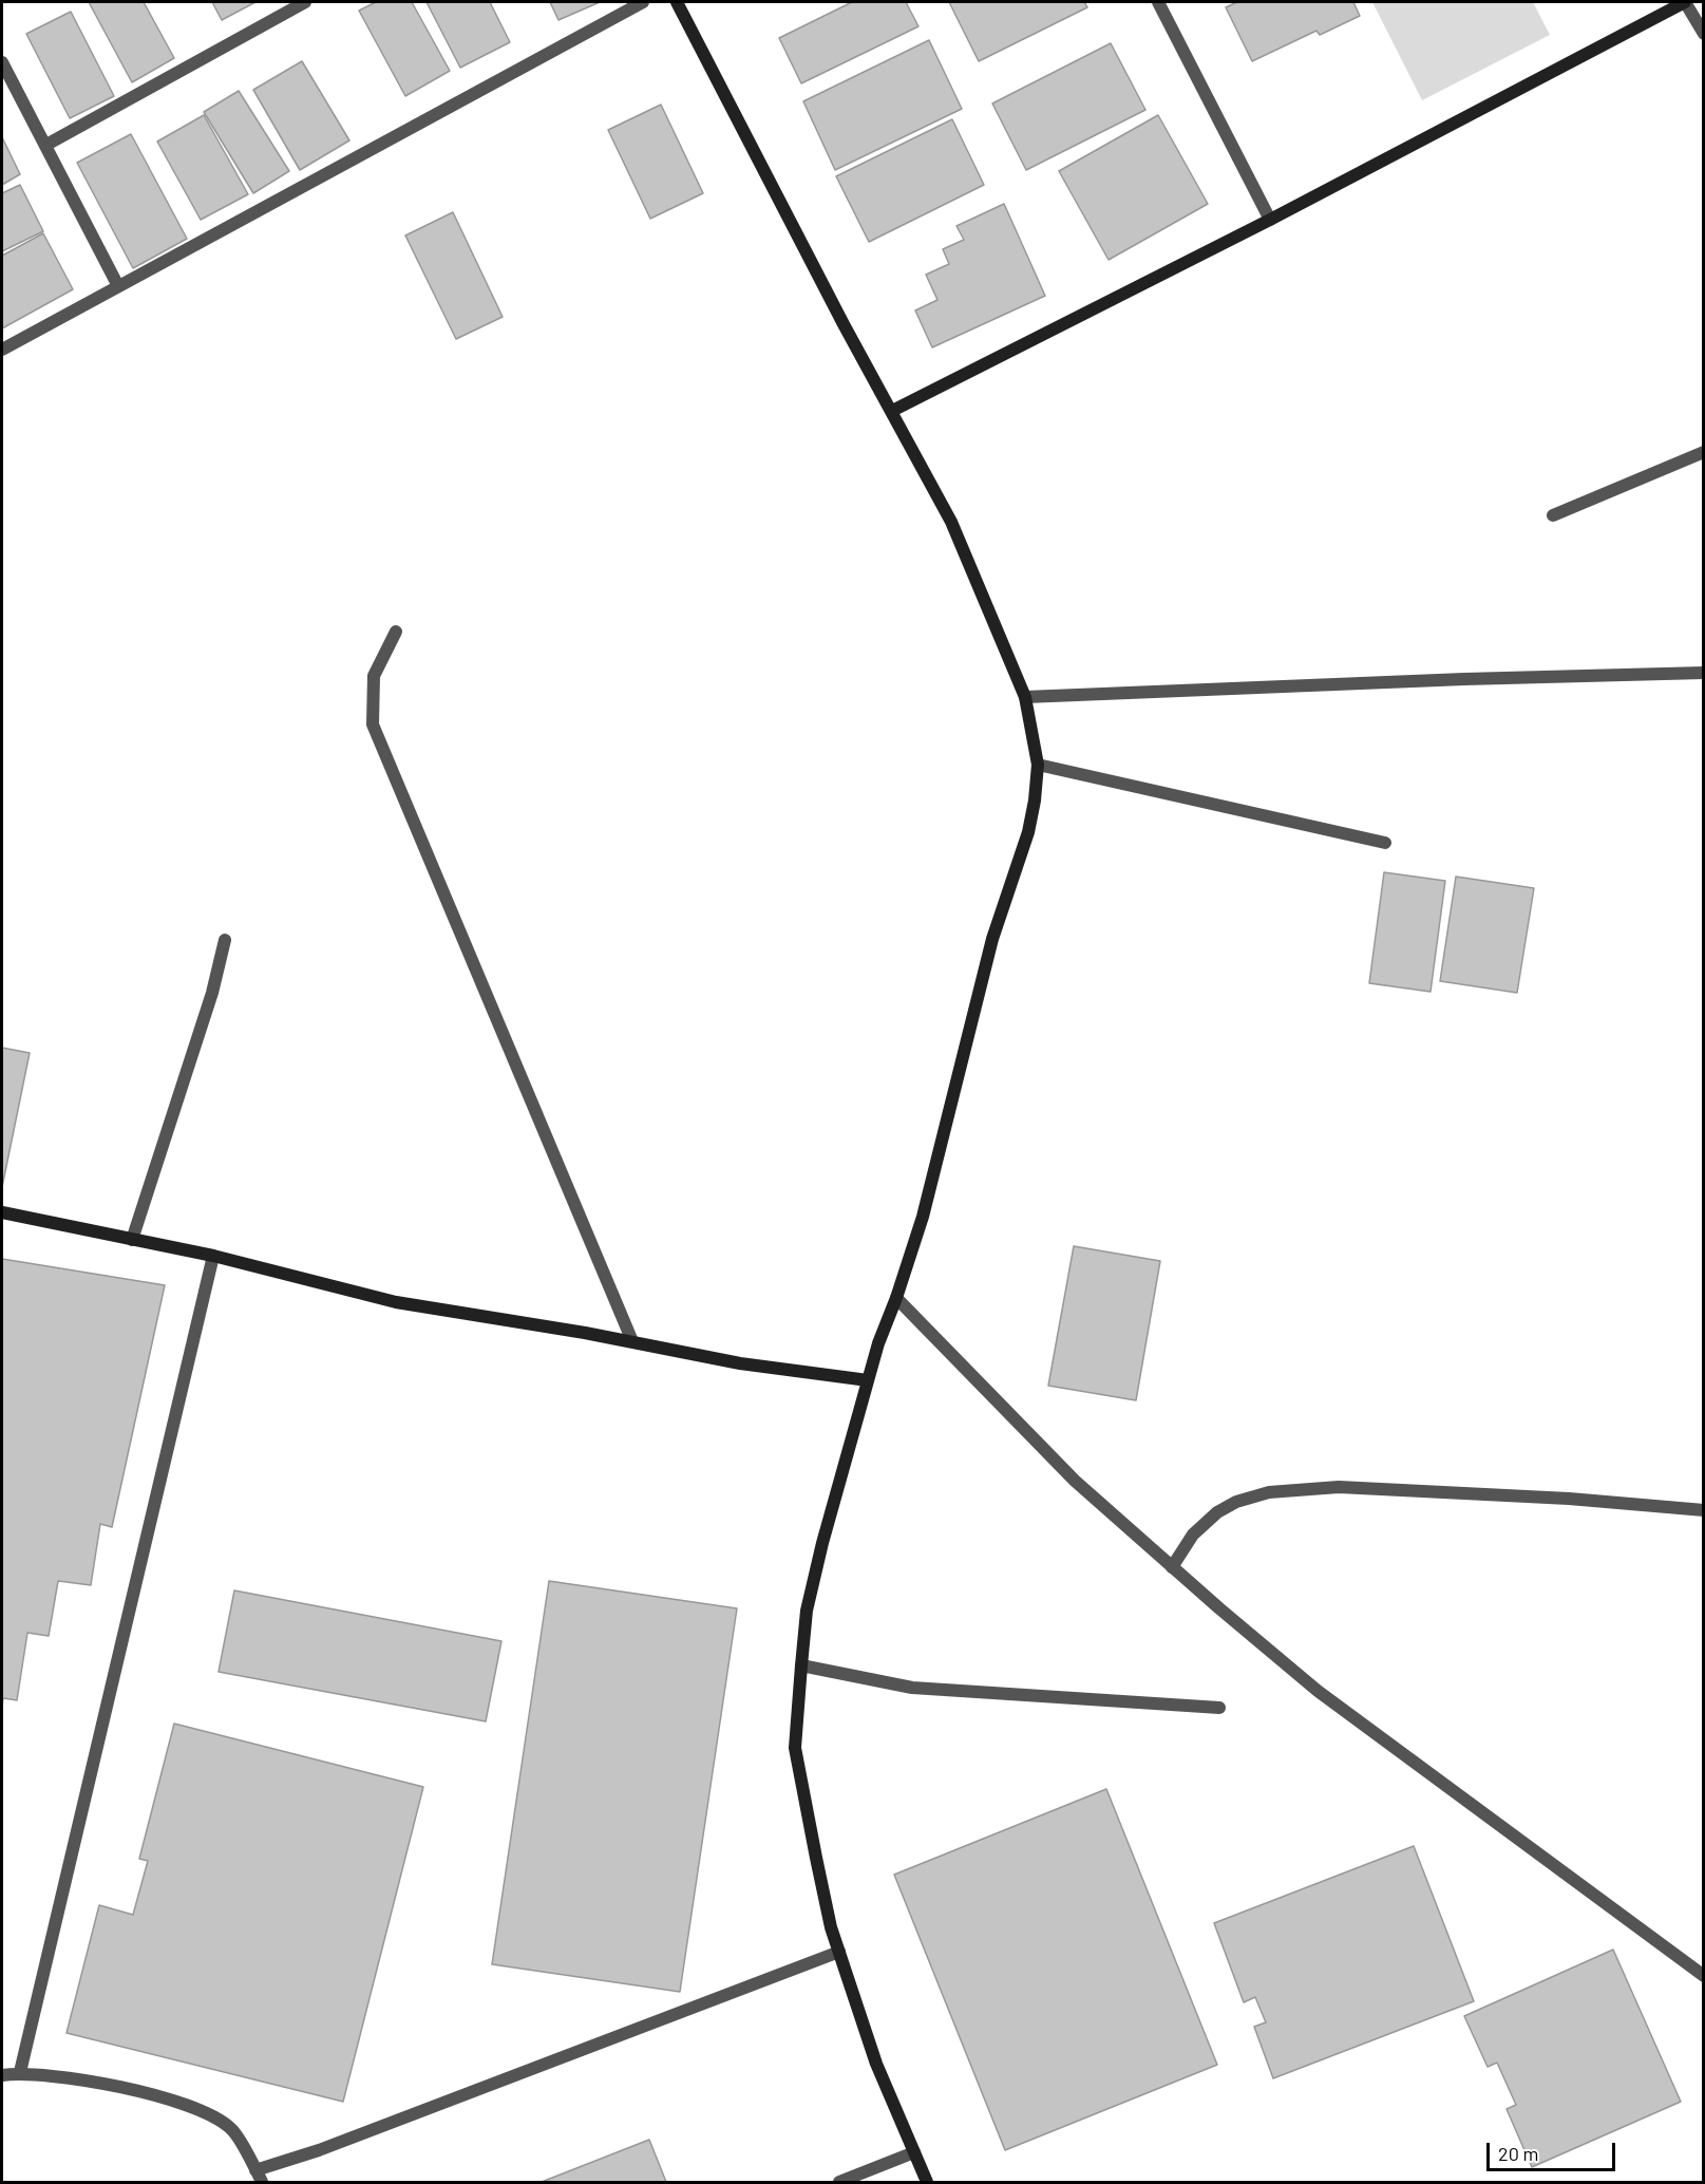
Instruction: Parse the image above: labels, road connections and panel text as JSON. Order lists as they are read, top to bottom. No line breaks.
{"scale_bar":"20 m"}
